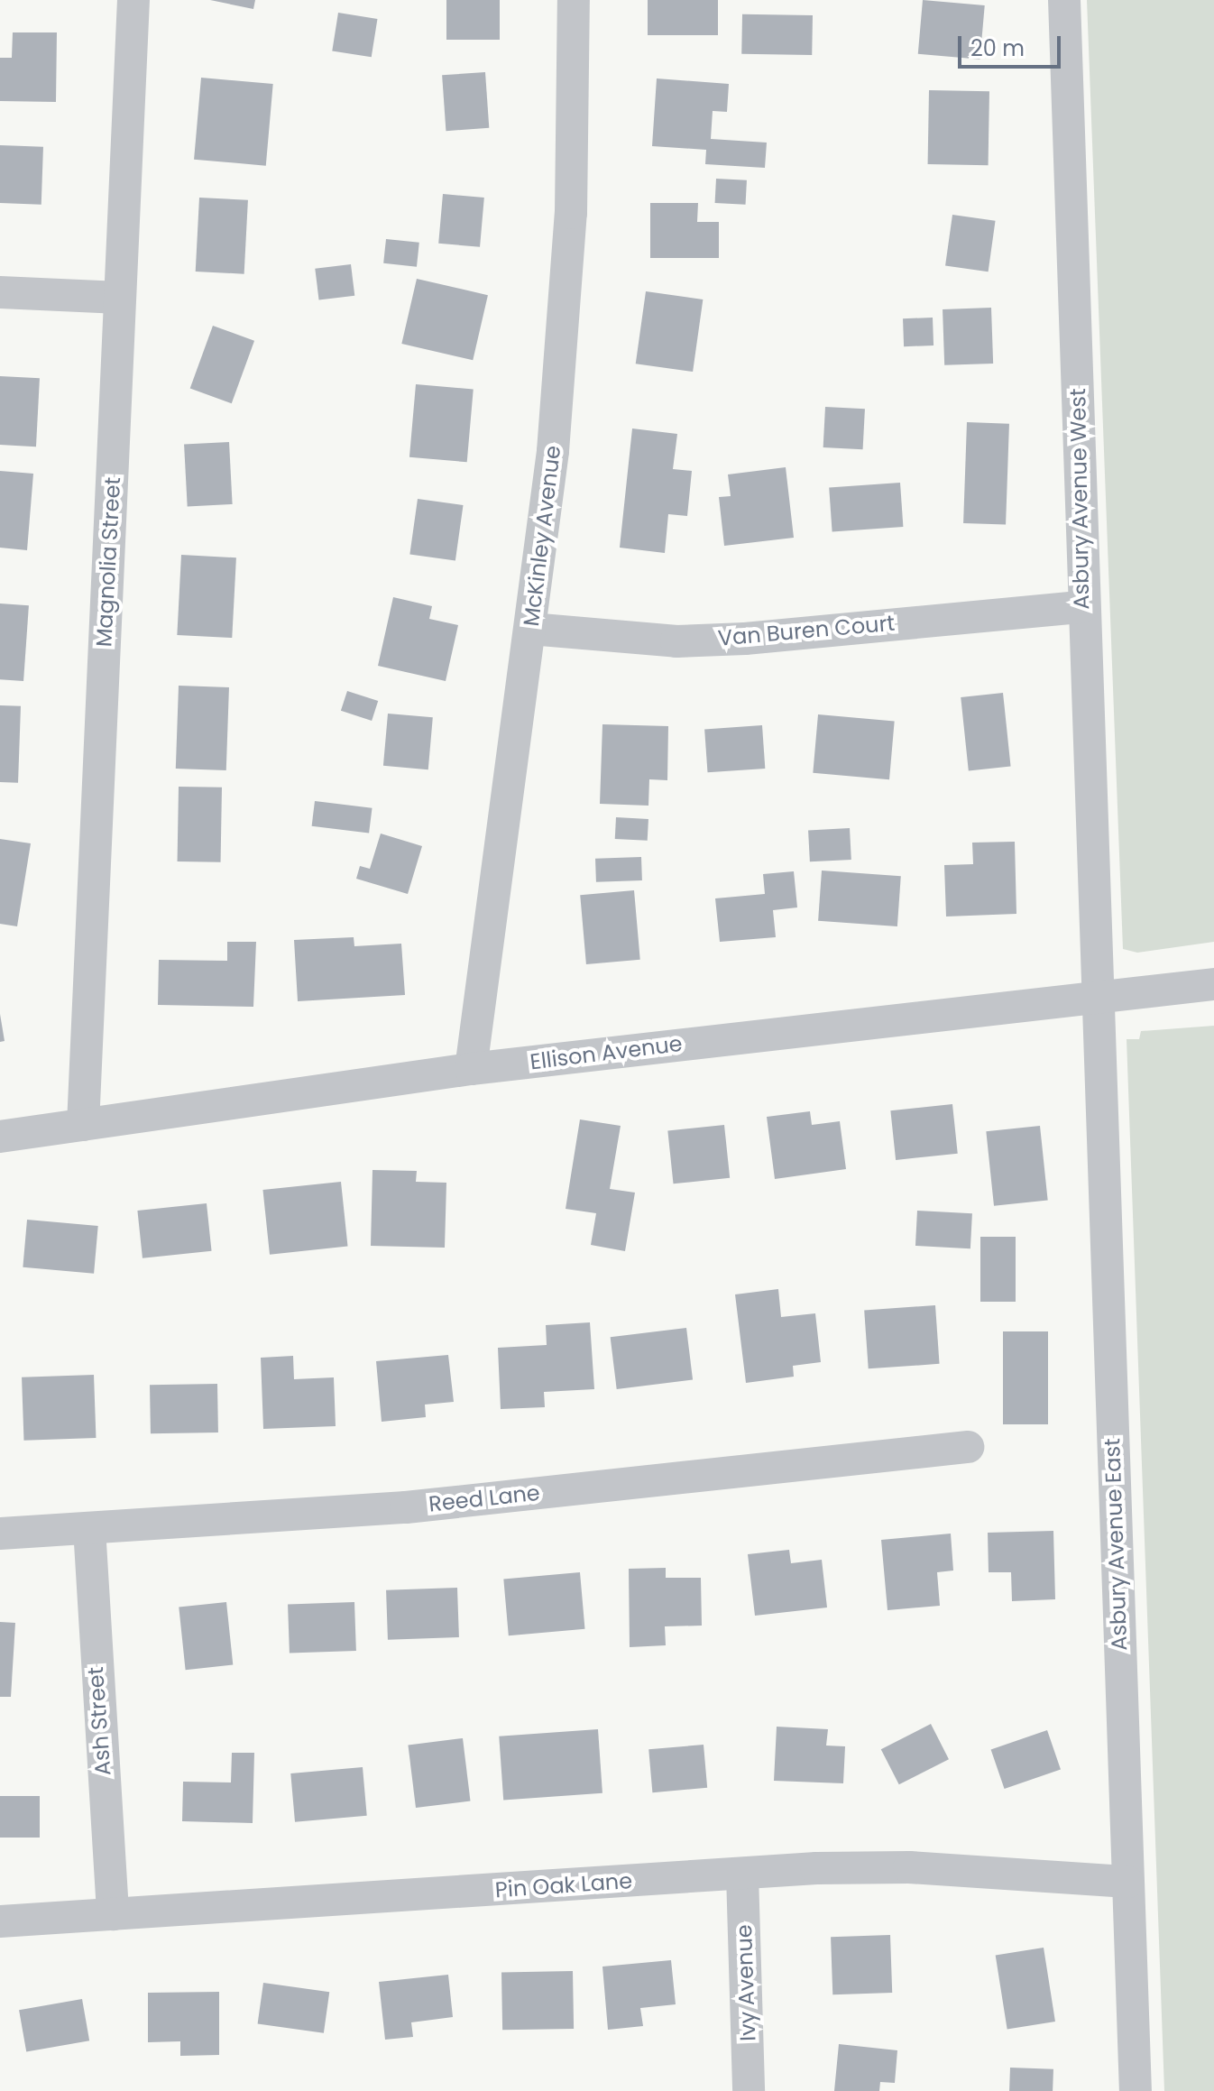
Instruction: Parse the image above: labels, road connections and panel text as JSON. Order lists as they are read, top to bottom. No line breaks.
{"streets":{"street":["Asbury Avenue West","McKinley Avenue","Magnolia Street","Van Buren Court","Ellison Avenue","Reed Lane","Asbury Avenue East","Ash Street","Pin Oak Lane","Ivy Avenue"]},"crossings":[["Asbury Avenue West","Van Buren Court"],["Asbury Avenue West","Ellison Avenue"],["Asbury Avenue West","Asbury Avenue East"],["McKinley Avenue","Van Buren Court"],["McKinley Avenue","Ellison Avenue"],["Magnolia Street","Ellison Avenue"],["Ellison Avenue","Asbury Avenue East"],["Reed Lane","Ash Street"],["Asbury Avenue East","Pin Oak Lane"],["Ash Street","Pin Oak Lane"],["Pin Oak Lane","Ivy Avenue"]],"scale_bar":"20 m"}
